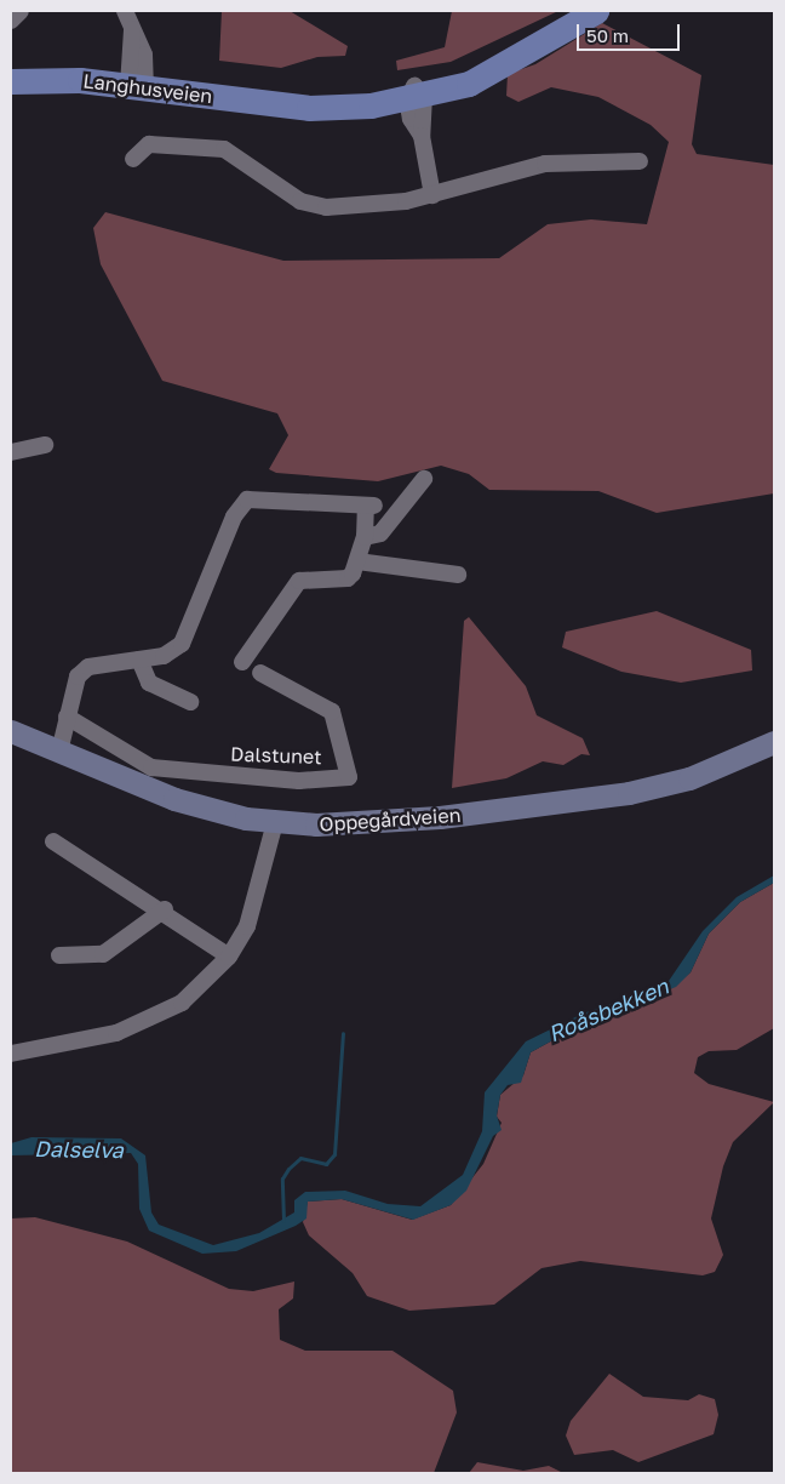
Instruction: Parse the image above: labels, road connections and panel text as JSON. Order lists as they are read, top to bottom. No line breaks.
{"streets":{"main road":["Langhusveien","Oppegårdveien"],"street":["Dalstunet"]},"water":["Roåsbekken","Dalselva"],"scale_bar":"50 m"}
